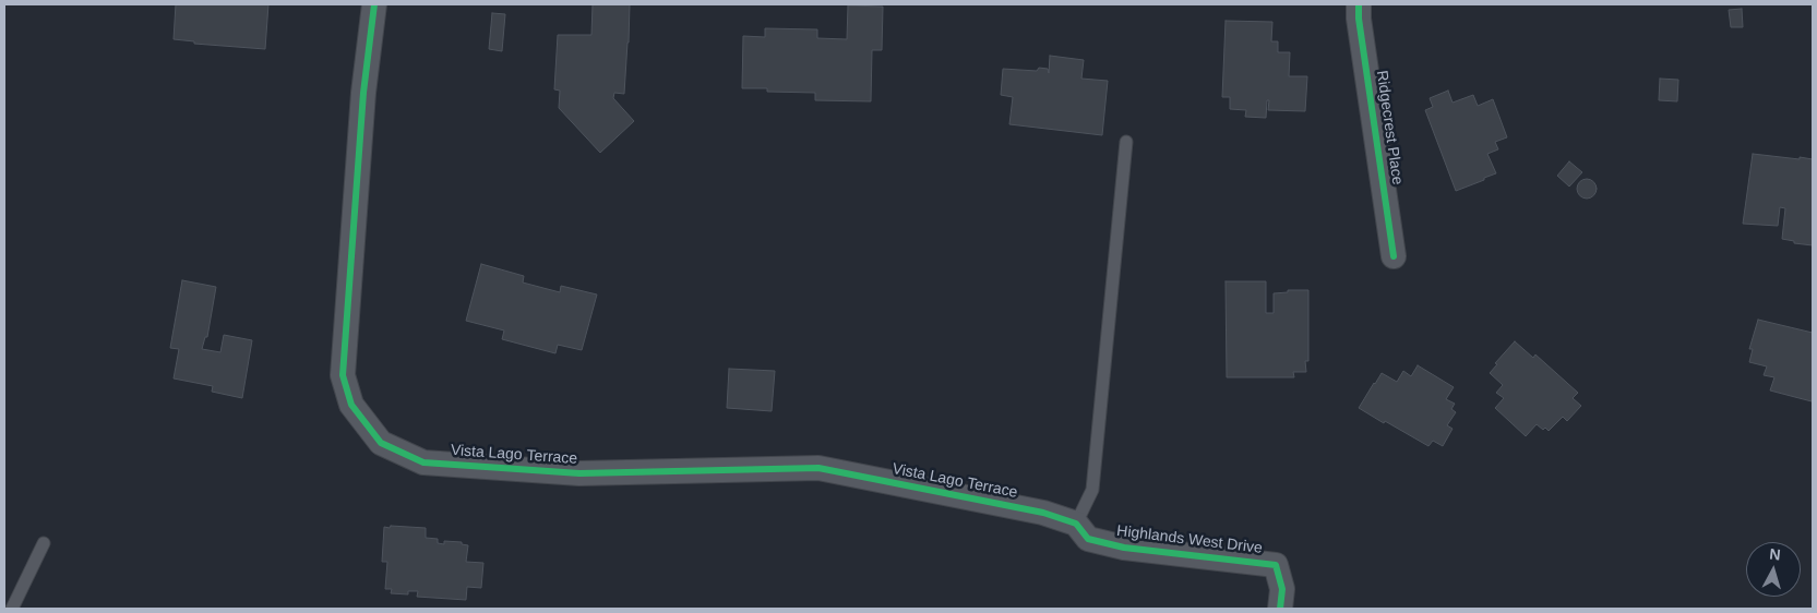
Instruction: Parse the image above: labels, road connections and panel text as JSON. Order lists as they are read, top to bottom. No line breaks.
{"streets":{"street":["Ridgecrest Place","Vista Lago Terrace","Highlands West Drive"]},"crossings":[["Vista Lago Terrace","Highlands West Drive"]],"north":"top"}
